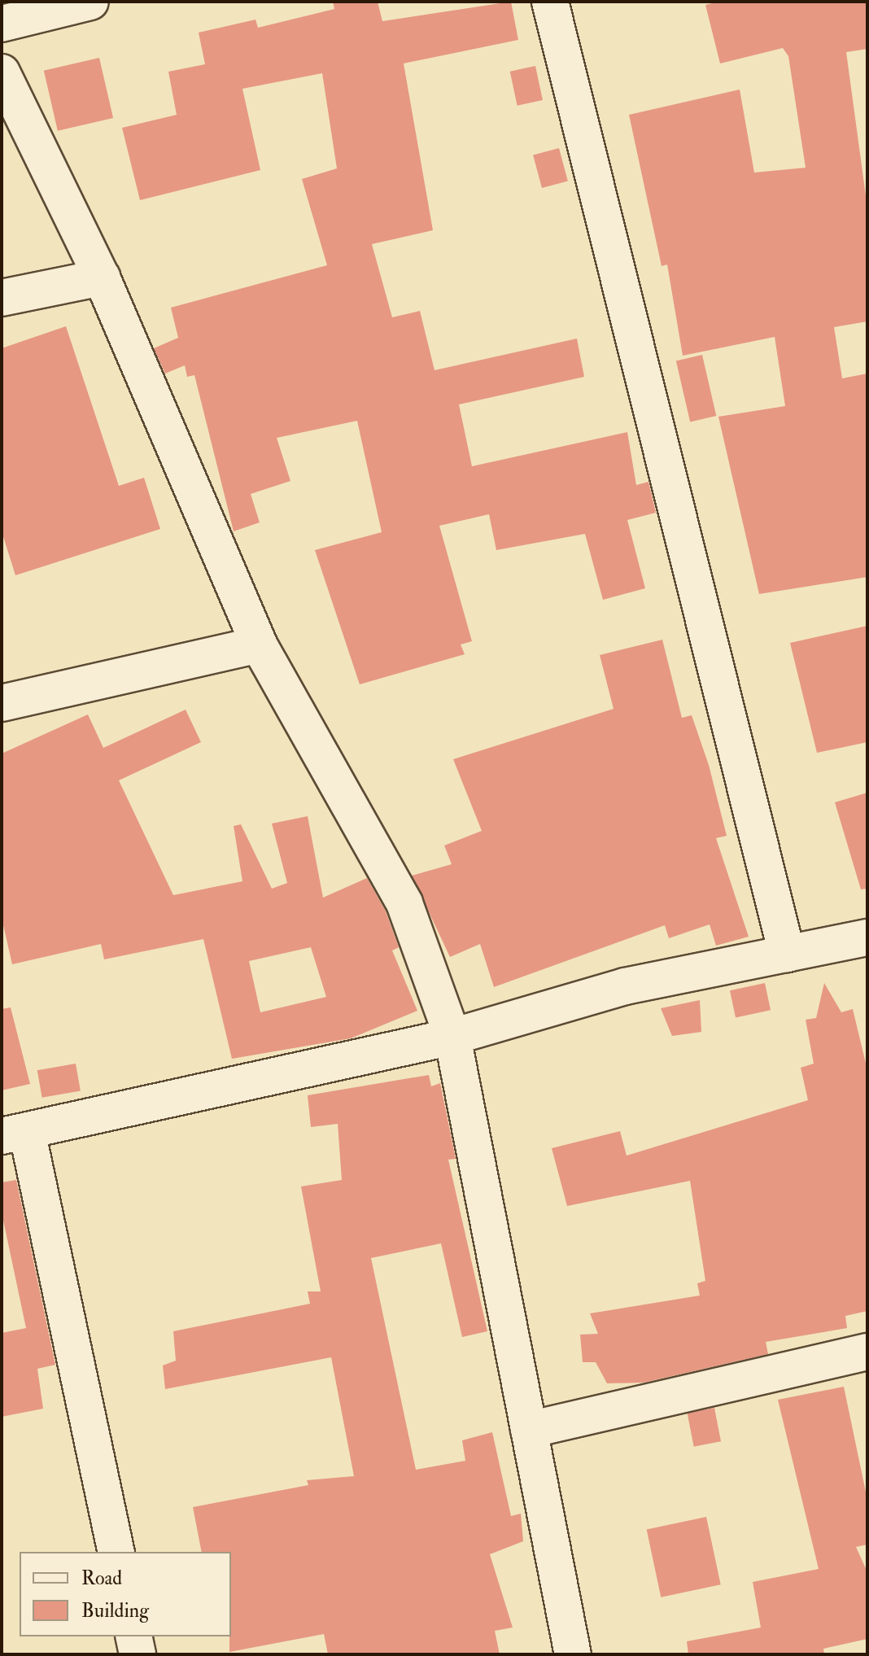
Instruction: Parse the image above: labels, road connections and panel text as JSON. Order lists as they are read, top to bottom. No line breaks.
{"legend":["Road","Building"]}
